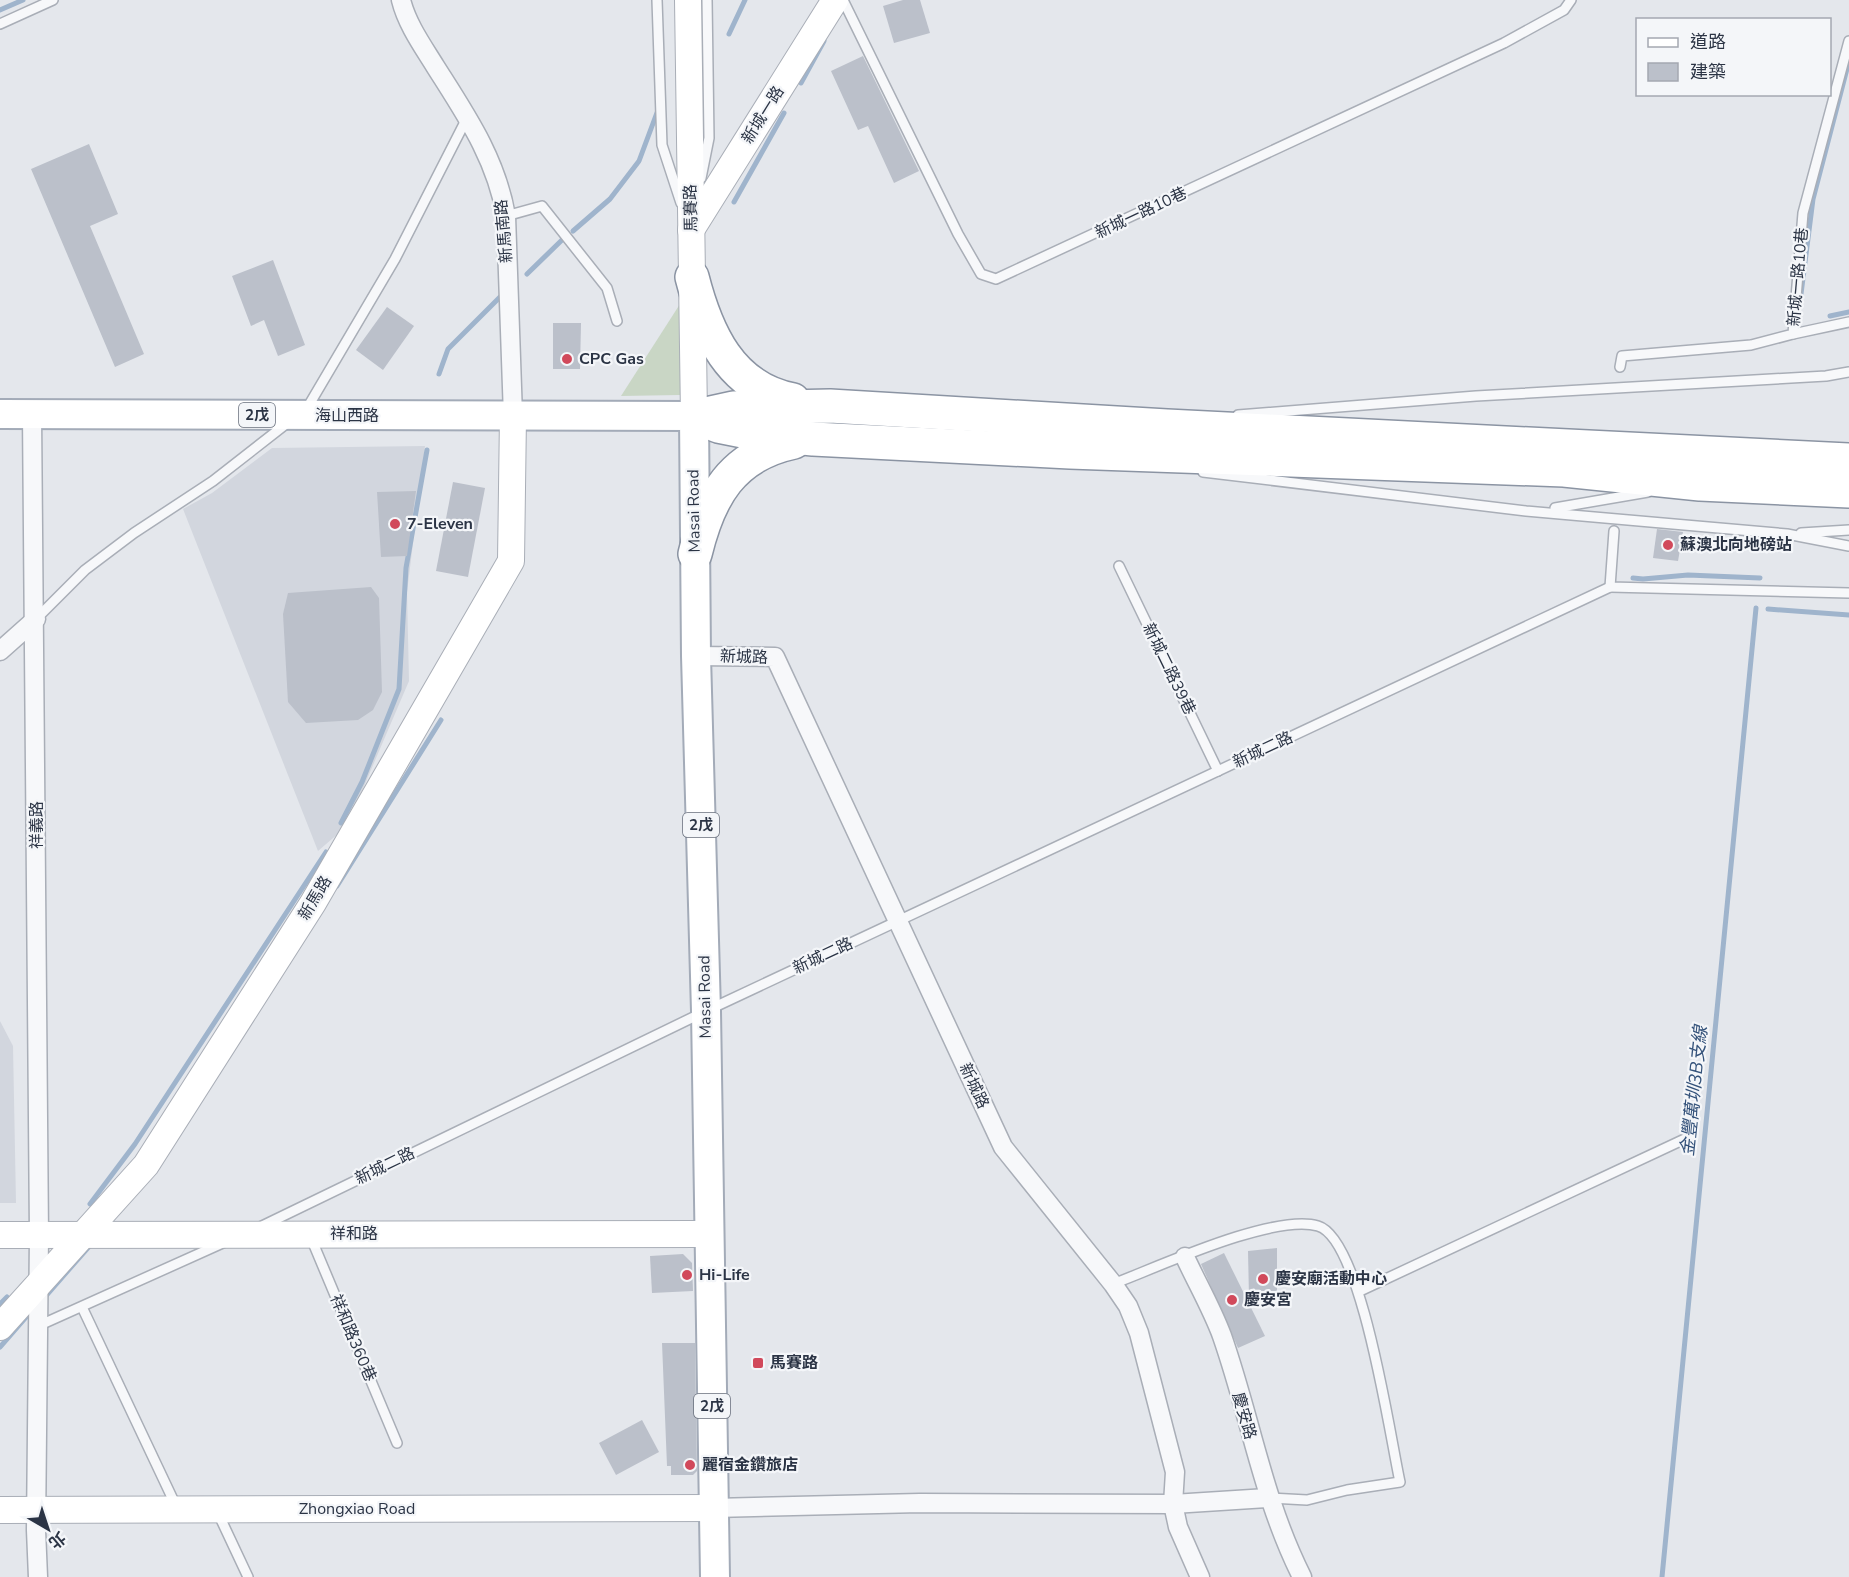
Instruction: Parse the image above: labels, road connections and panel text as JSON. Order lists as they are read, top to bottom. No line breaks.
{"streets":{"main road":["2戊","海山西路","Masai Road"],"street":["新城一路","馬賽路","新馬南路","新城路","祥義路","新馬路","祥和路","慶安路","Zhongxiao Road"],"lane":["新城一路10巷","新城二路39巷","新城二路","祥和路360巷"]},"crossings":[["新城一路","馬賽路"],["馬賽路","海山西路"],["馬賽路","Masai Road"],["新馬南路","海山西路"],["新馬南路","新馬路"],["海山西路","Masai Road"],["海山西路","祥義路"],["海山西路","新馬路"],["Masai Road","新城路"],["Masai Road","新城二路"],["Masai Road","祥和路"],["Masai Road","Zhongxiao Road"],["新城路","新城二路"],["新城二路39巷","新城二路"],["新城二路","祥義路"],["新城二路","祥和路"],["祥義路","新馬路"],["祥義路","祥和路"],["祥義路","Zhongxiao Road"],["新馬路","祥和路"],["祥和路","祥和路360巷"]],"water":["金豐萬圳3B支線"],"places":{"other":["CPC Gas","7-Eleven","蘇澳北向地磅站","Hi-Life","慶安廟活動中心","慶安宮","麗宿金鑽旅店"],"transit":["馬賽路"]},"legend":["道路","建築"],"north":"bottom right"}
